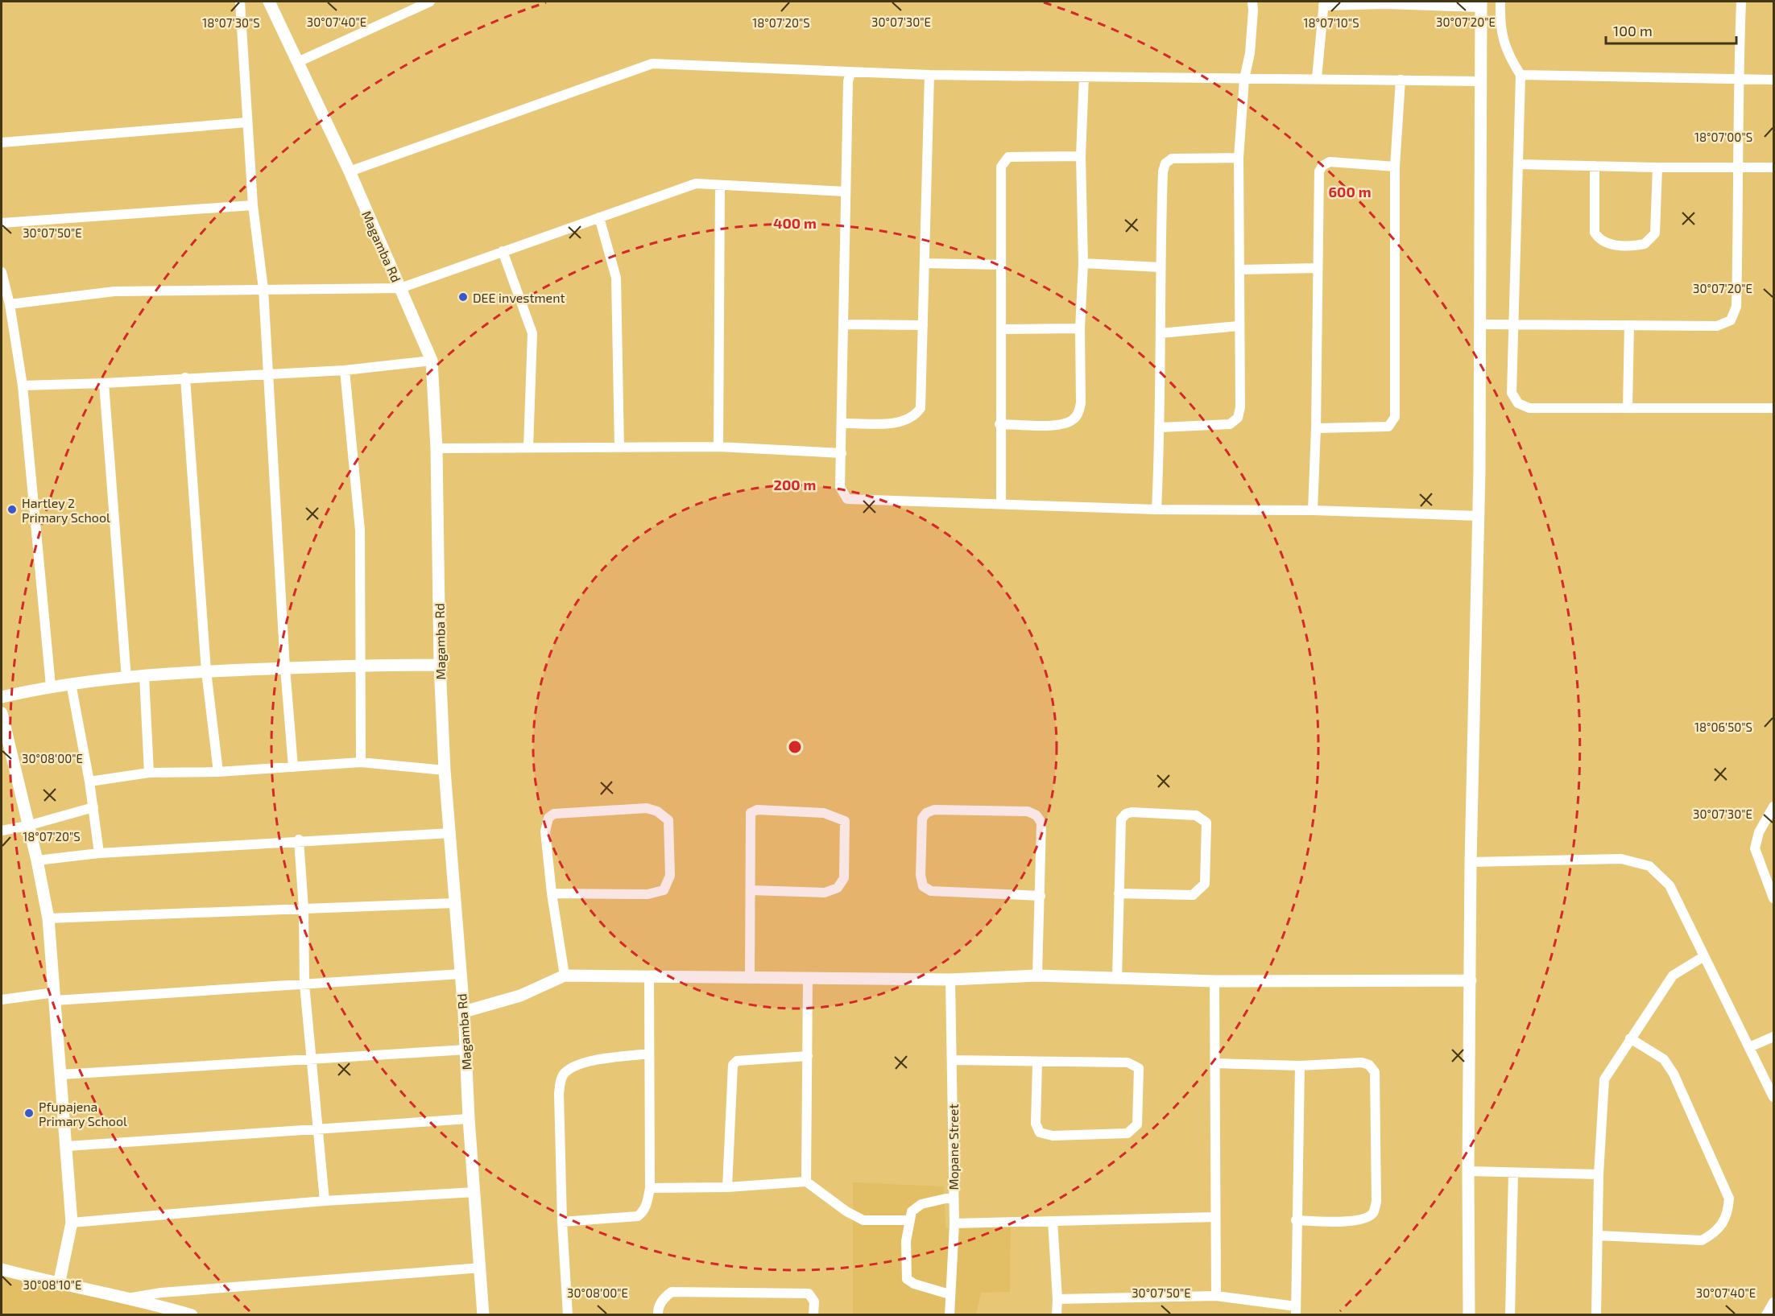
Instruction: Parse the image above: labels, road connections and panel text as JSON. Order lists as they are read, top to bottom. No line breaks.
{"streets":{"street":["Magamba Rd","Mopane Street"]},"places":["DEE investment","Hartley 2 Primary School","Pfupajena Primary School"],"scale_bar":"100 m","coordinates":["30°07'40\"E","30°07'30\"E","30°07'20\"E","18°07'30\"S","18°07'20\"S","18°07'10\"S","18°07'00\"S","30°07'50\"E","18°06'50\"S","30°08'00\"E","30°08'10\"E"],"rings":["600 m","400 m","200 m"]}
